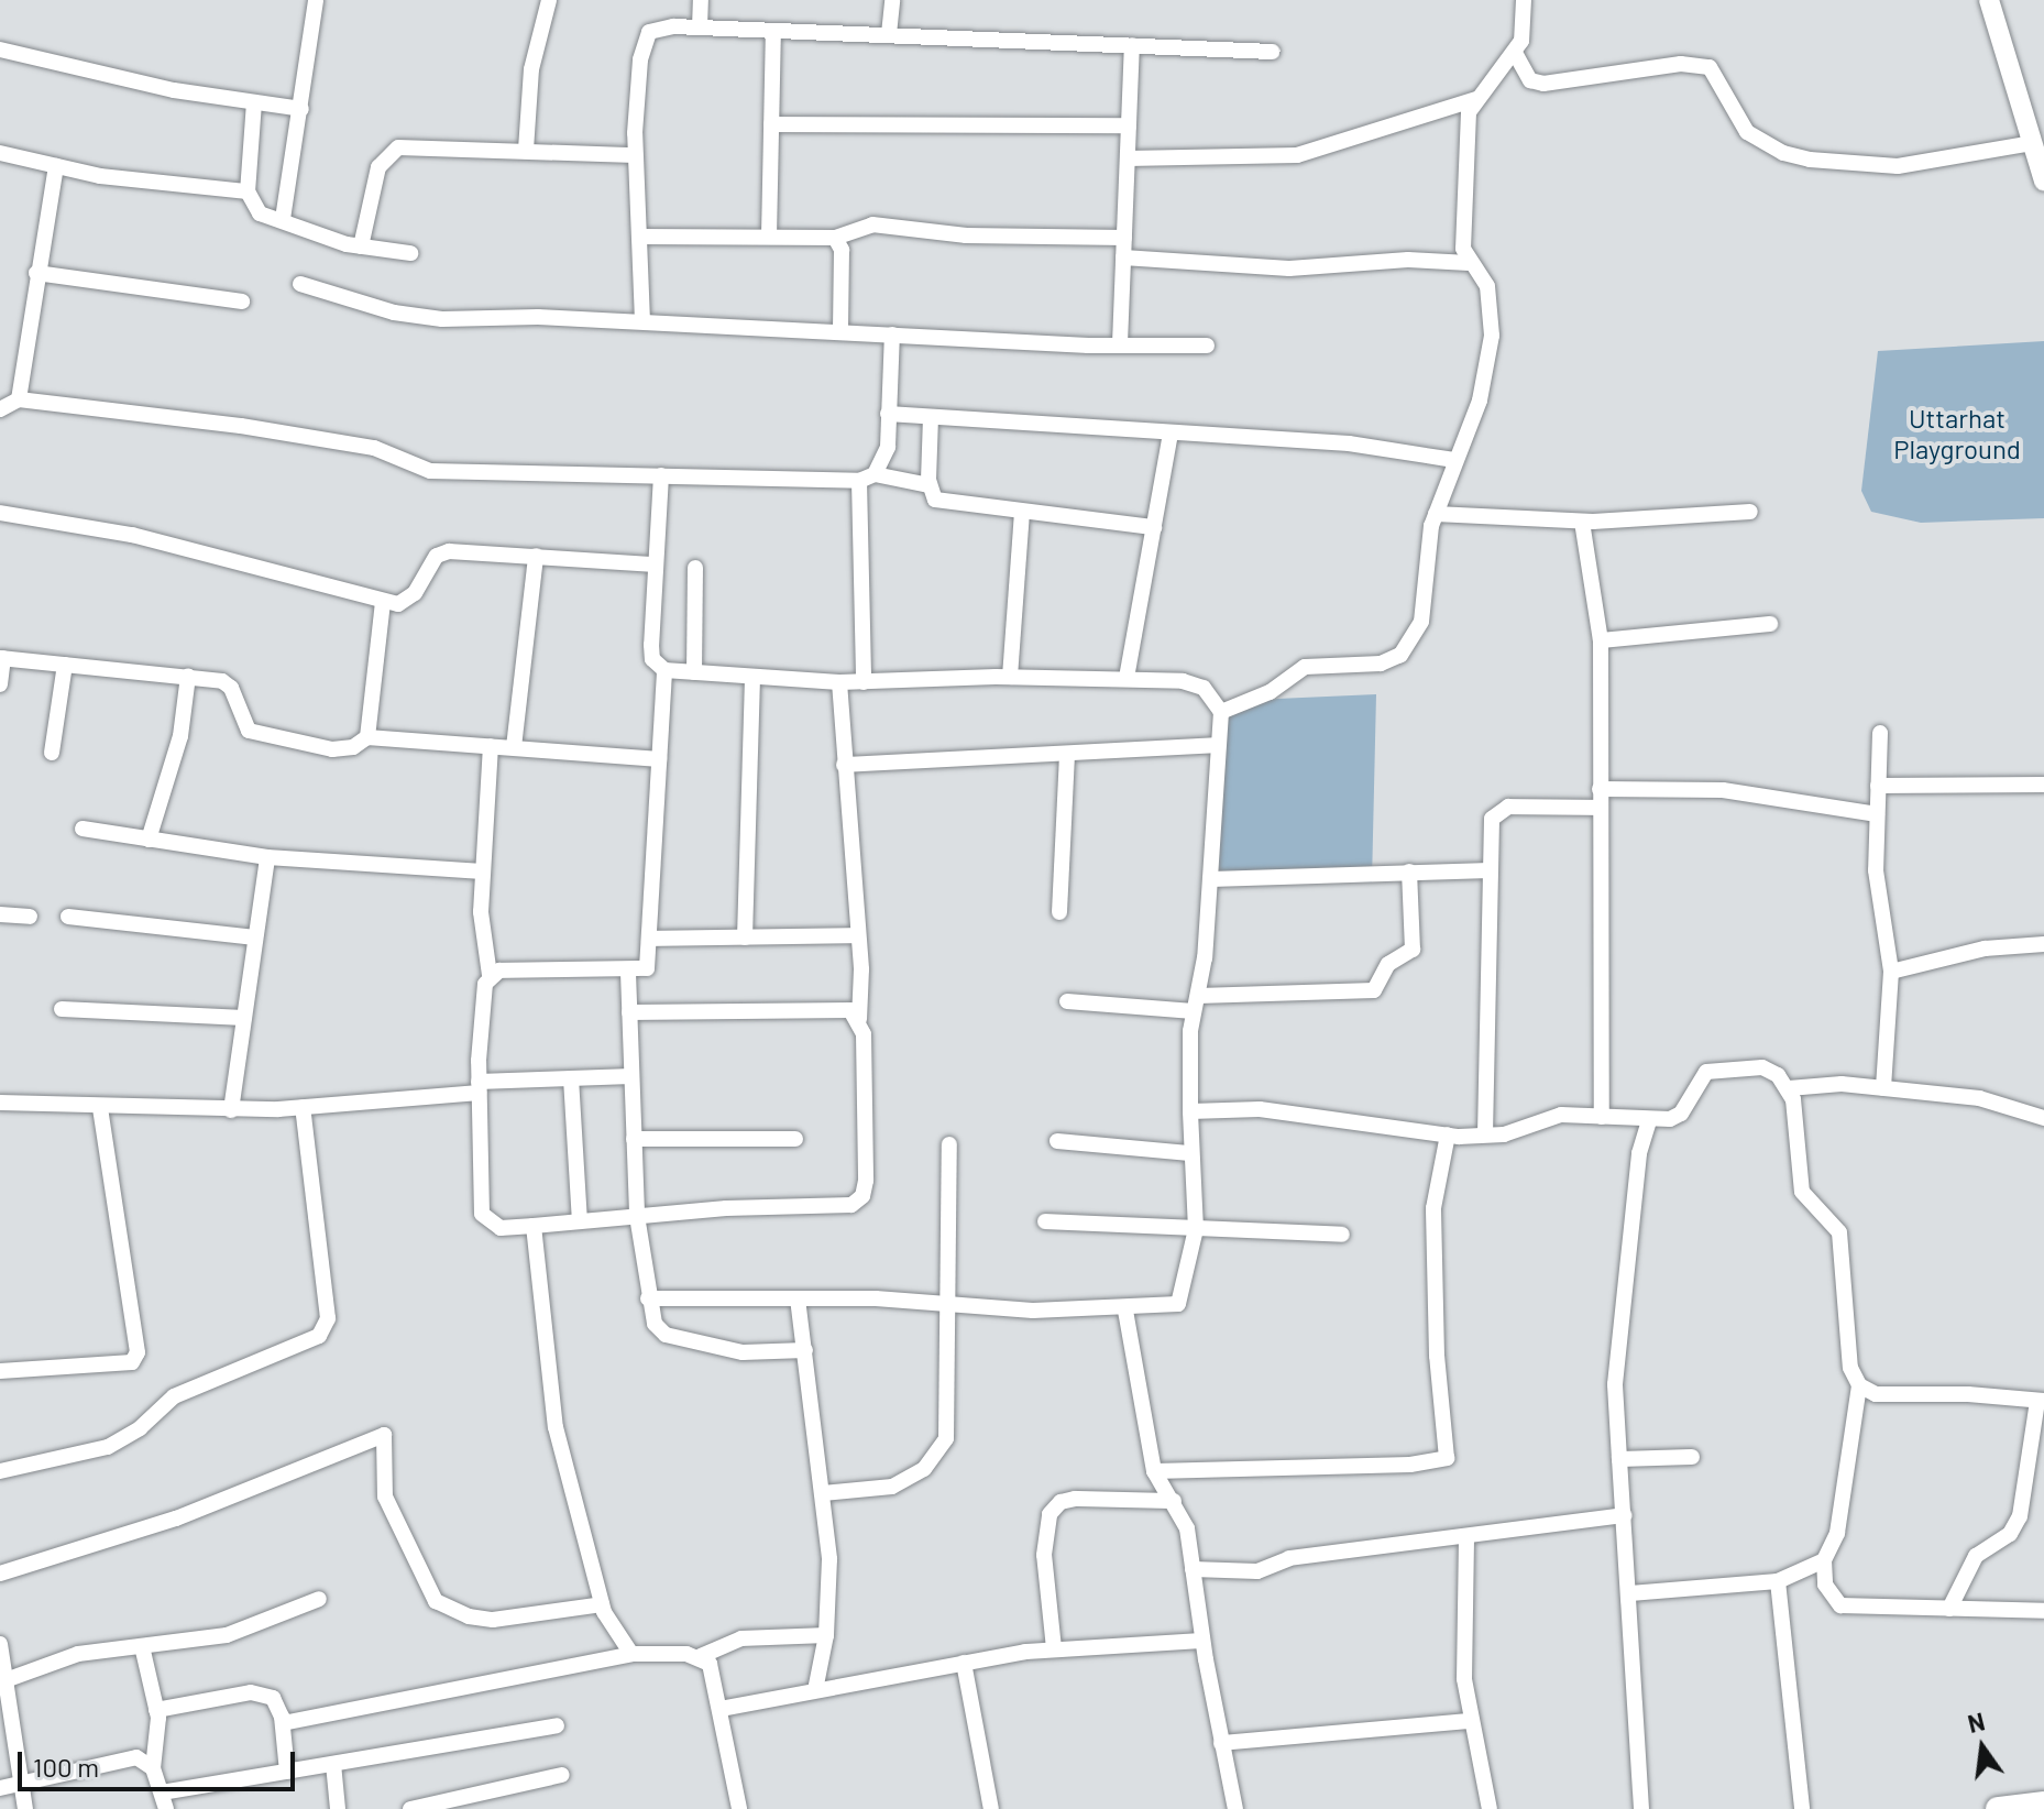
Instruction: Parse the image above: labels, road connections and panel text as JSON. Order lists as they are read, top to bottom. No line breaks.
{"parks":["Uttarhat Playground"],"scale_bar":"100 m","north":"top"}
